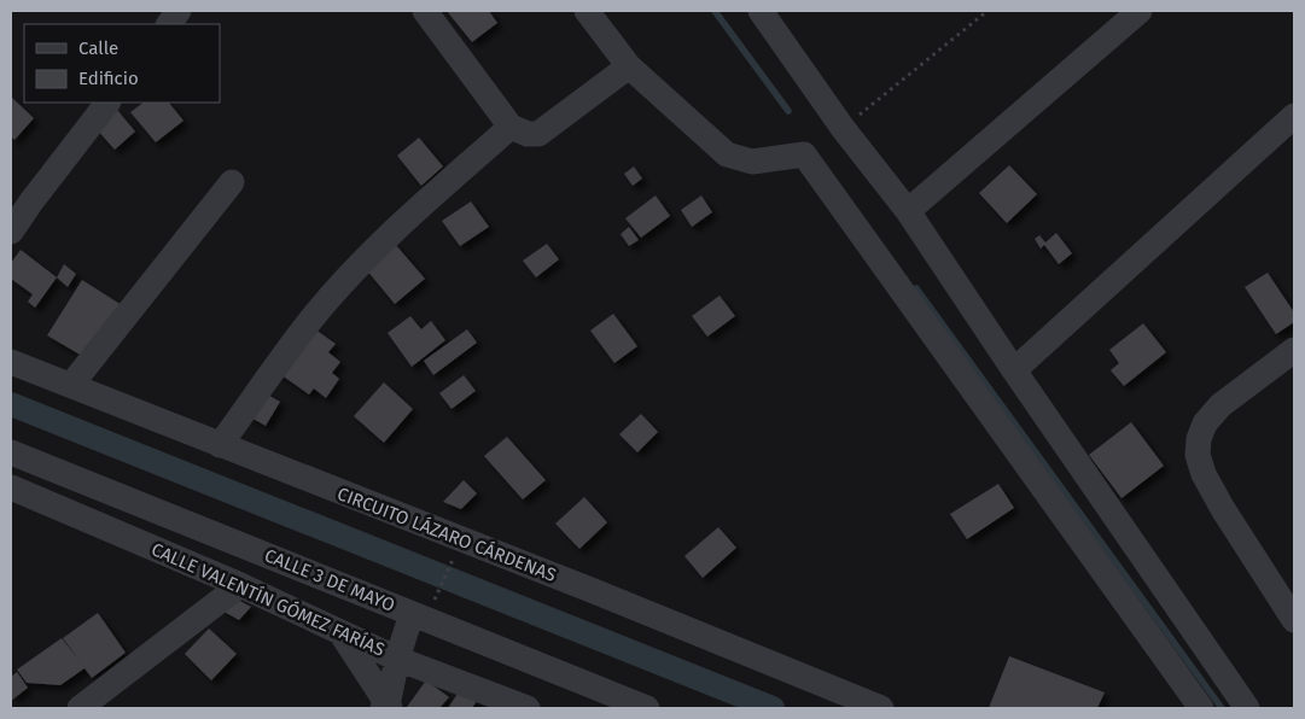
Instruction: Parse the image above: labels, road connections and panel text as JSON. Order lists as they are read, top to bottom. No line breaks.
{"streets":{"street":["CIRCUITO LÁZARO CÁRDENAS","CALLE 3 DE MAYO","CALLE VALENTÍN GÓMEZ FARÍAS"]},"legend":["Calle","Edificio"]}
